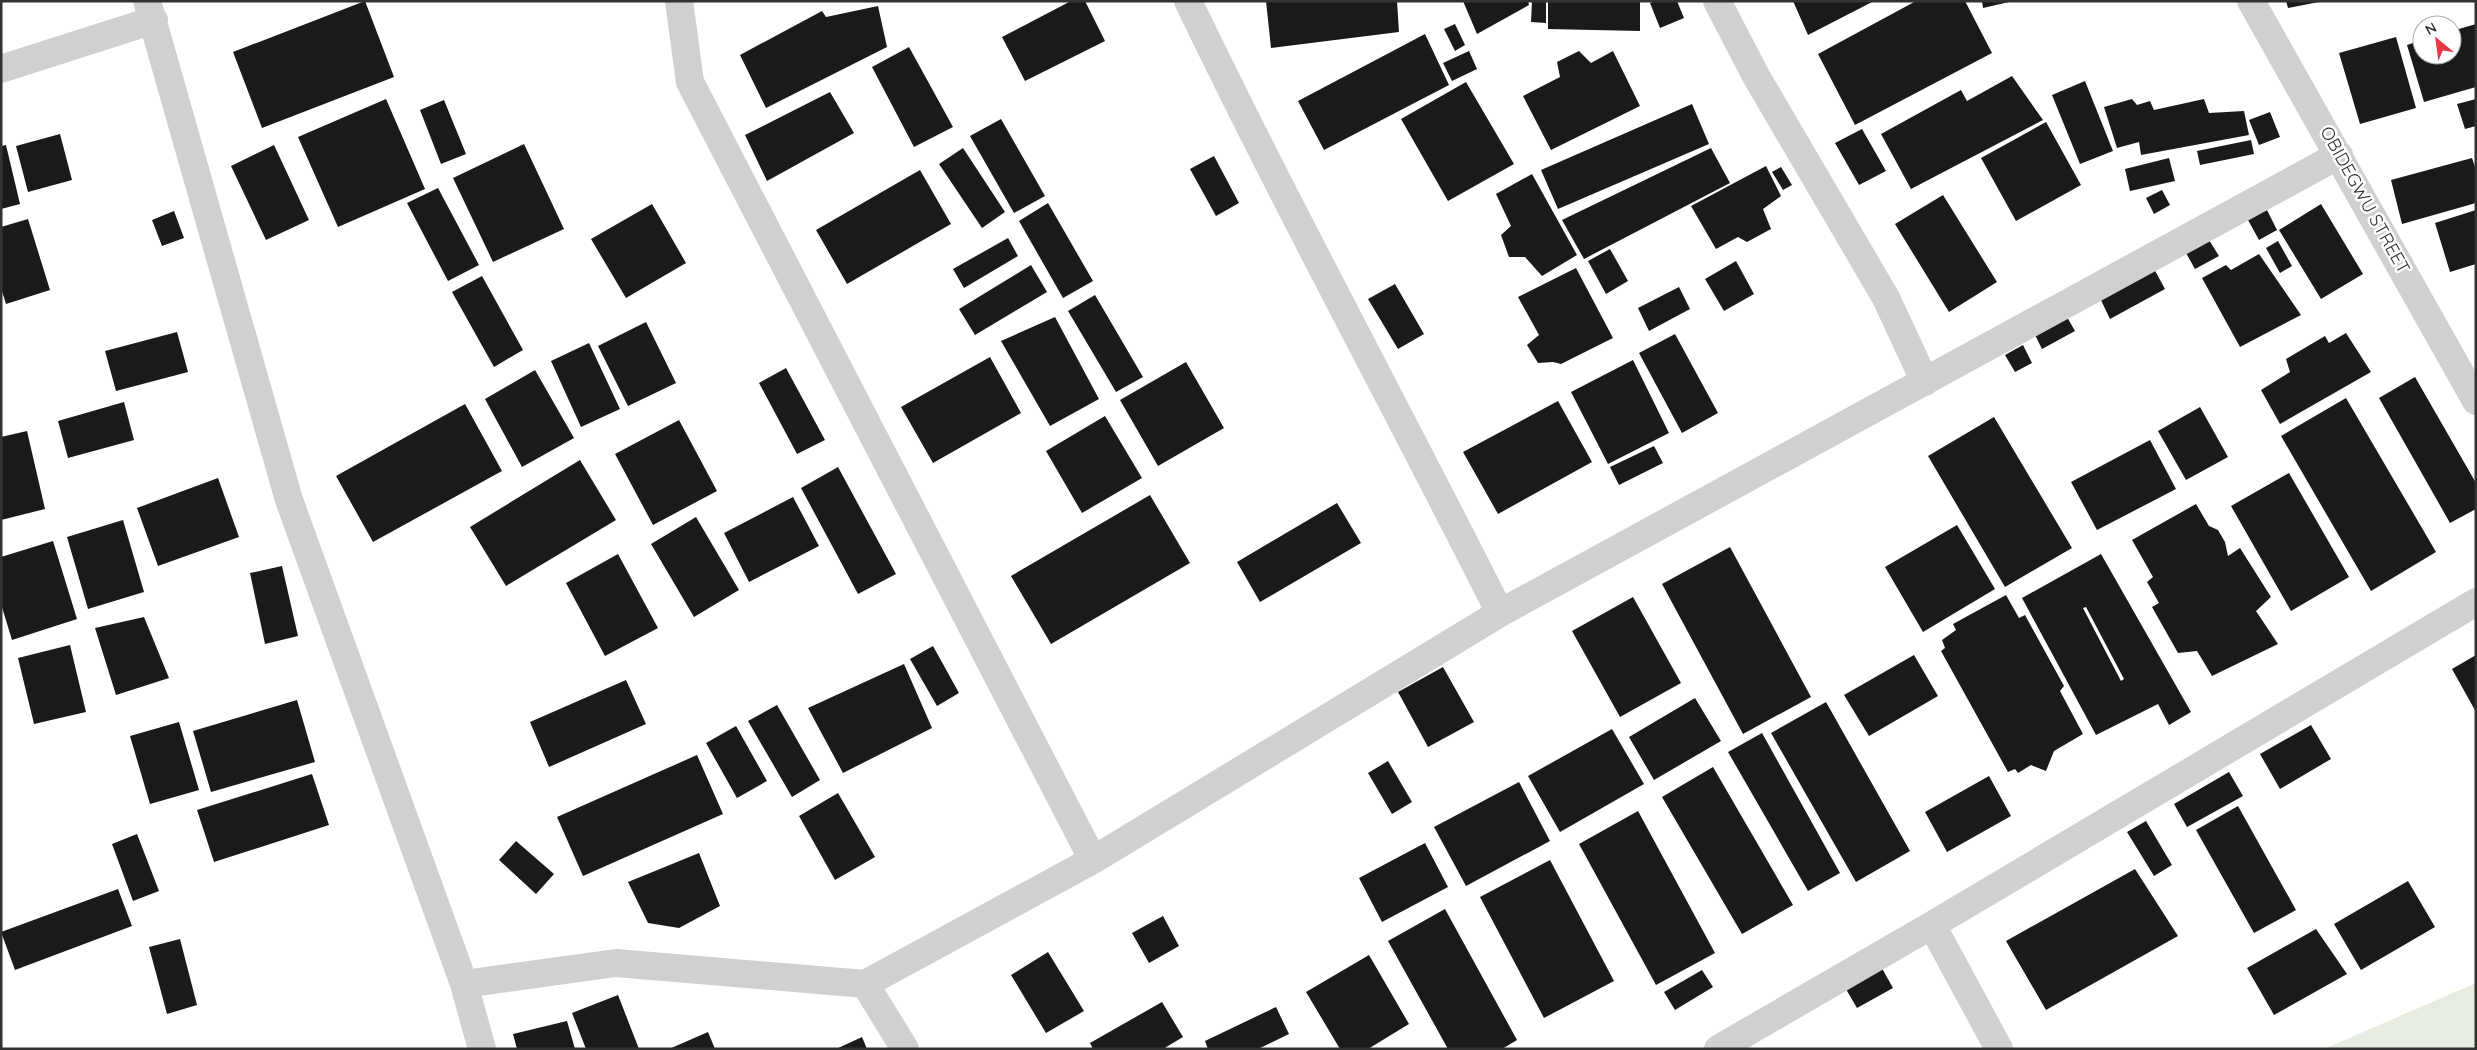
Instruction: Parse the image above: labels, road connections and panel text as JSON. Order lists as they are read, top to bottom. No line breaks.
{"streets":{"street":["OBIDEGWU STREET"]},"north":"top left"}
